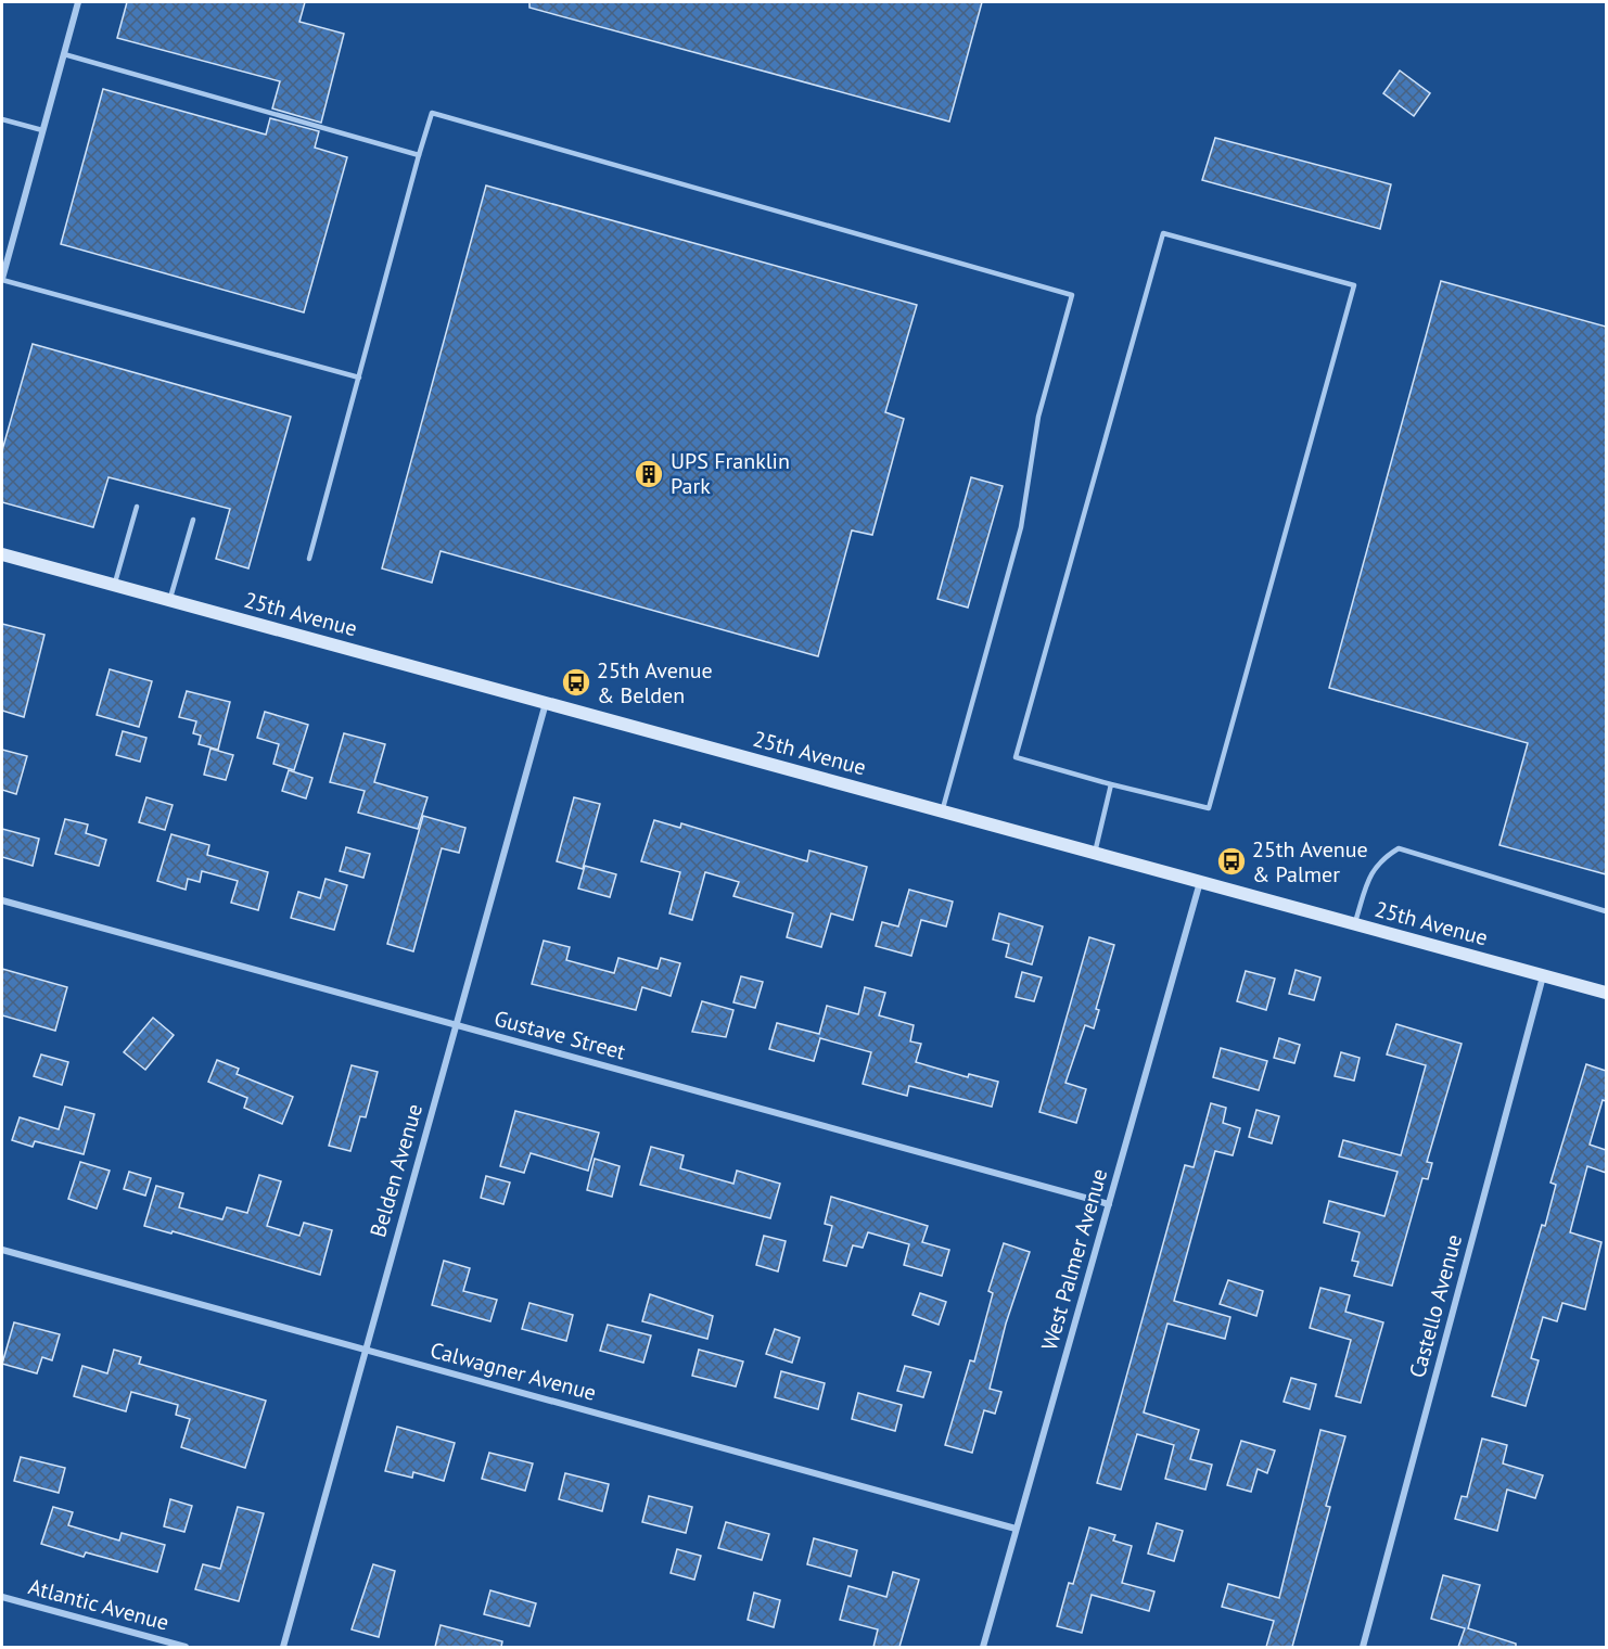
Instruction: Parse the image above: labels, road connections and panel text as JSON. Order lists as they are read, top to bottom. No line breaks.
{"streets":{"main road":["25th Avenue"],"street":["Gustave Street","Belden Avenue","West Palmer Avenue","Castello Avenue","Calwagner Avenue","Atlantic Avenue"]},"crossings":[["25th Avenue","Belden Avenue"],["25th Avenue","West Palmer Avenue"],["25th Avenue","Castello Avenue"],["Gustave Street","Belden Avenue"],["Gustave Street","West Palmer Avenue"],["Belden Avenue","Calwagner Avenue"],["West Palmer Avenue","Calwagner Avenue"]],"places":{"building":["UPS Franklin Park"],"bus stop":["25th Avenue & Belden","25th Avenue & Palmer"]}}
